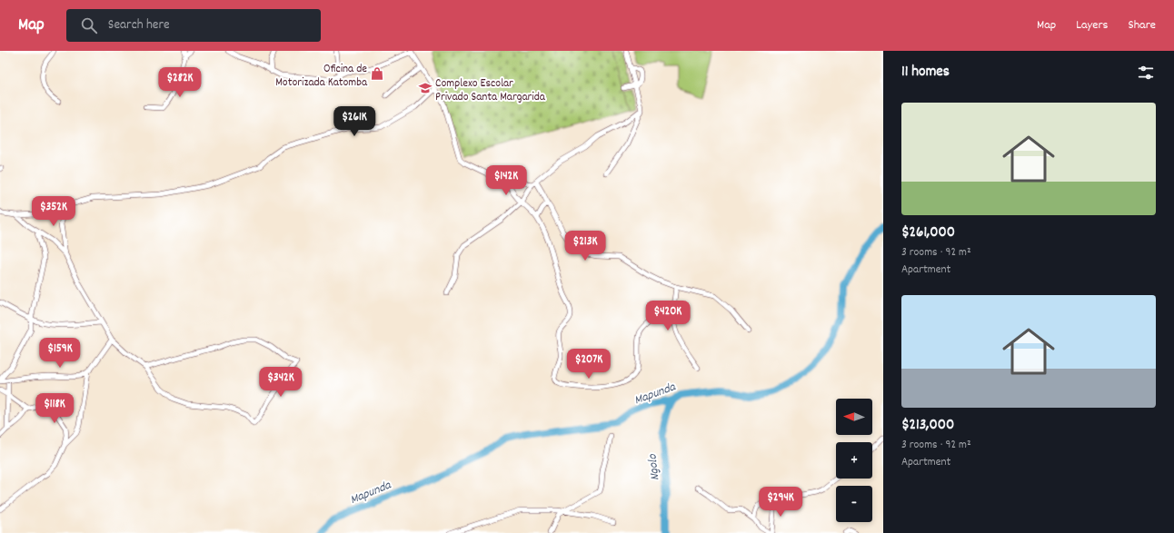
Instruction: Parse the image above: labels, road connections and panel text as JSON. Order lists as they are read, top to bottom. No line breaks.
{"water":["Mapunda","Ngolo"],"places":{"shop":["Oficina de Motorizada Katomba"],"school or university":["Complexo Escolar Privado Santa Margarida"]},"north":"left","page":{"header":"Map","search":"Search here","nav":["Map","Layers","Share"],"heading":"11 homes","price":["$282K","$261K","$142K","$352K","$213K","$420K","$159K","$207K","$342K","$118K","$294K"],"list":[{"name":"$261,000","note":"3 rooms · 92 m² · Apartment"},{"name":"$213,000","note":"3 rooms · 92 m² · Apartment"}],"map_buttons":["+","−"]}}
